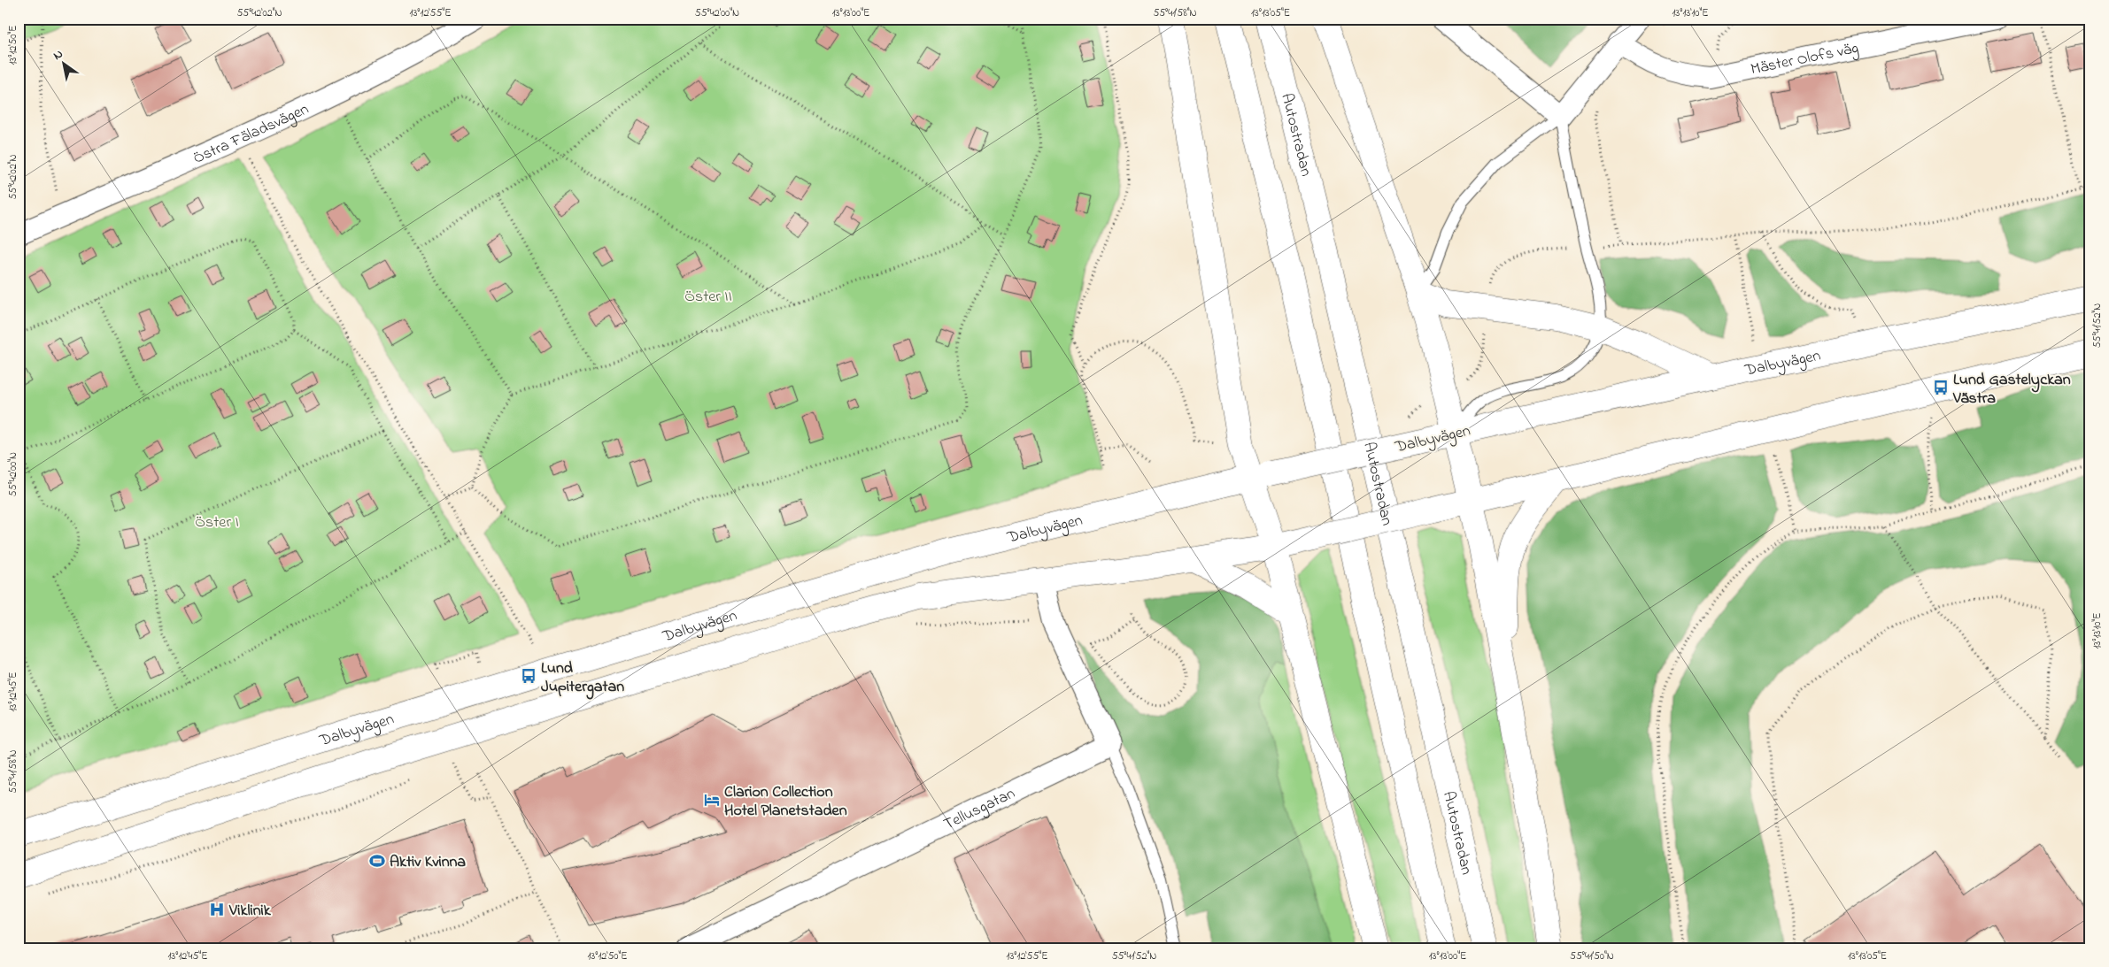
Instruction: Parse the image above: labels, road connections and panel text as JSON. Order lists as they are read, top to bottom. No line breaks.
{"streets":{"main road":["Autostradan","Dalbyvägen"],"street":["Mäster Olofs väg","Östra Fäladsvägen","Tellusgatan"]},"parks":["Öster II","Öster I"],"places":{"bus stop":["Lund Gastelyckan Västra","Lund Jupitergatan"],"hotel":["Clarion Collection Hotel Planetstaden"],"sports":["Aktiv Kvinna"],"hospital":["Viklinik"]},"north":"top left","coordinates":["55°42'02\"N","13°12'55\"E","55°42'00\"N","13°13'00\"E","55°41'58\"N","13°13'05\"E","13°13'10\"E","13°12'50\"E","55°41'52\"N","13°12'45\"E","55°41'50\"N"]}
